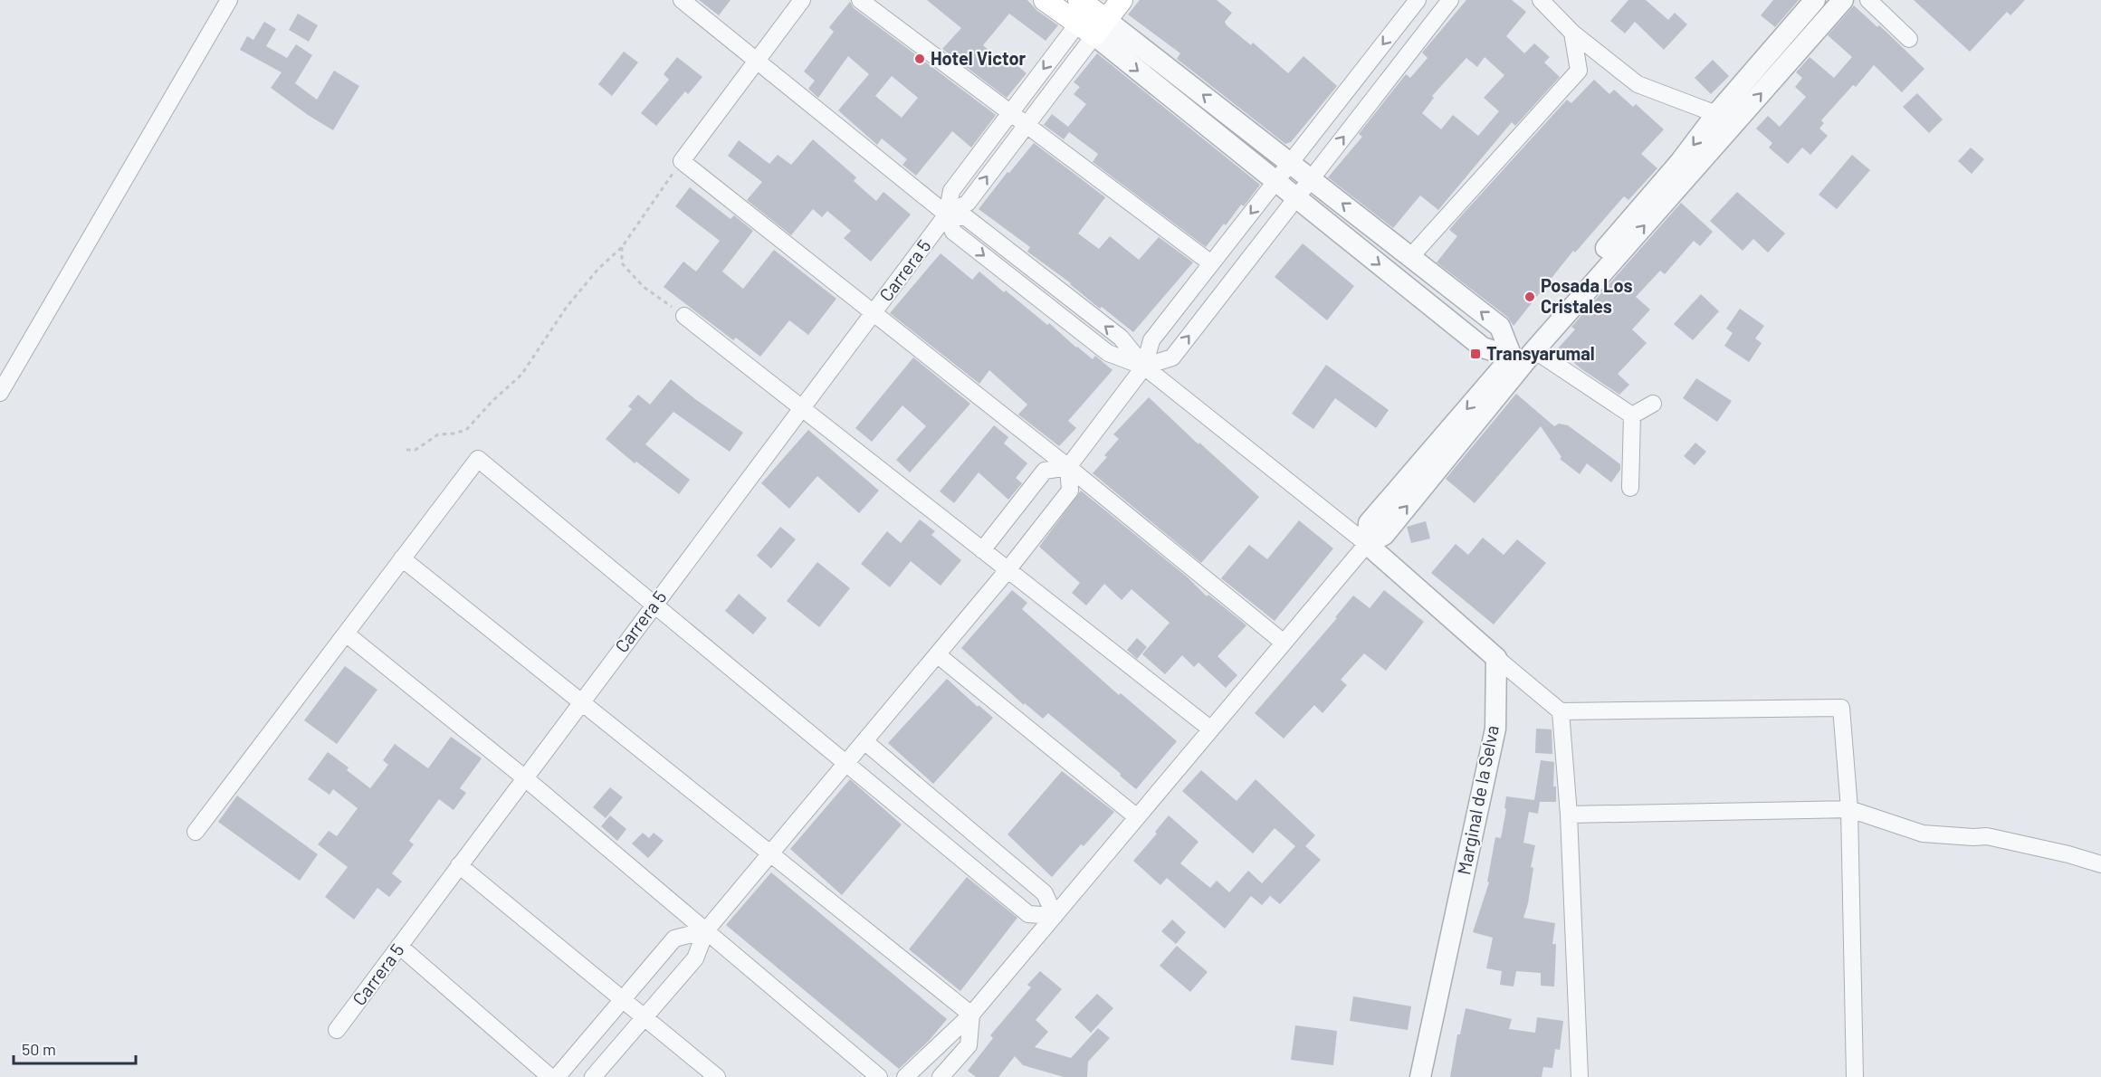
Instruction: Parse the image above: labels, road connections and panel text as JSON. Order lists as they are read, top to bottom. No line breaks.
{"streets":{"main road":["Carrera 5"],"street":["Marginal de la Selva"]},"places":{"other":["Hotel Victor","Posada Los Cristales"],"transit":["Transyarumal"]},"scale_bar":"50 m"}
